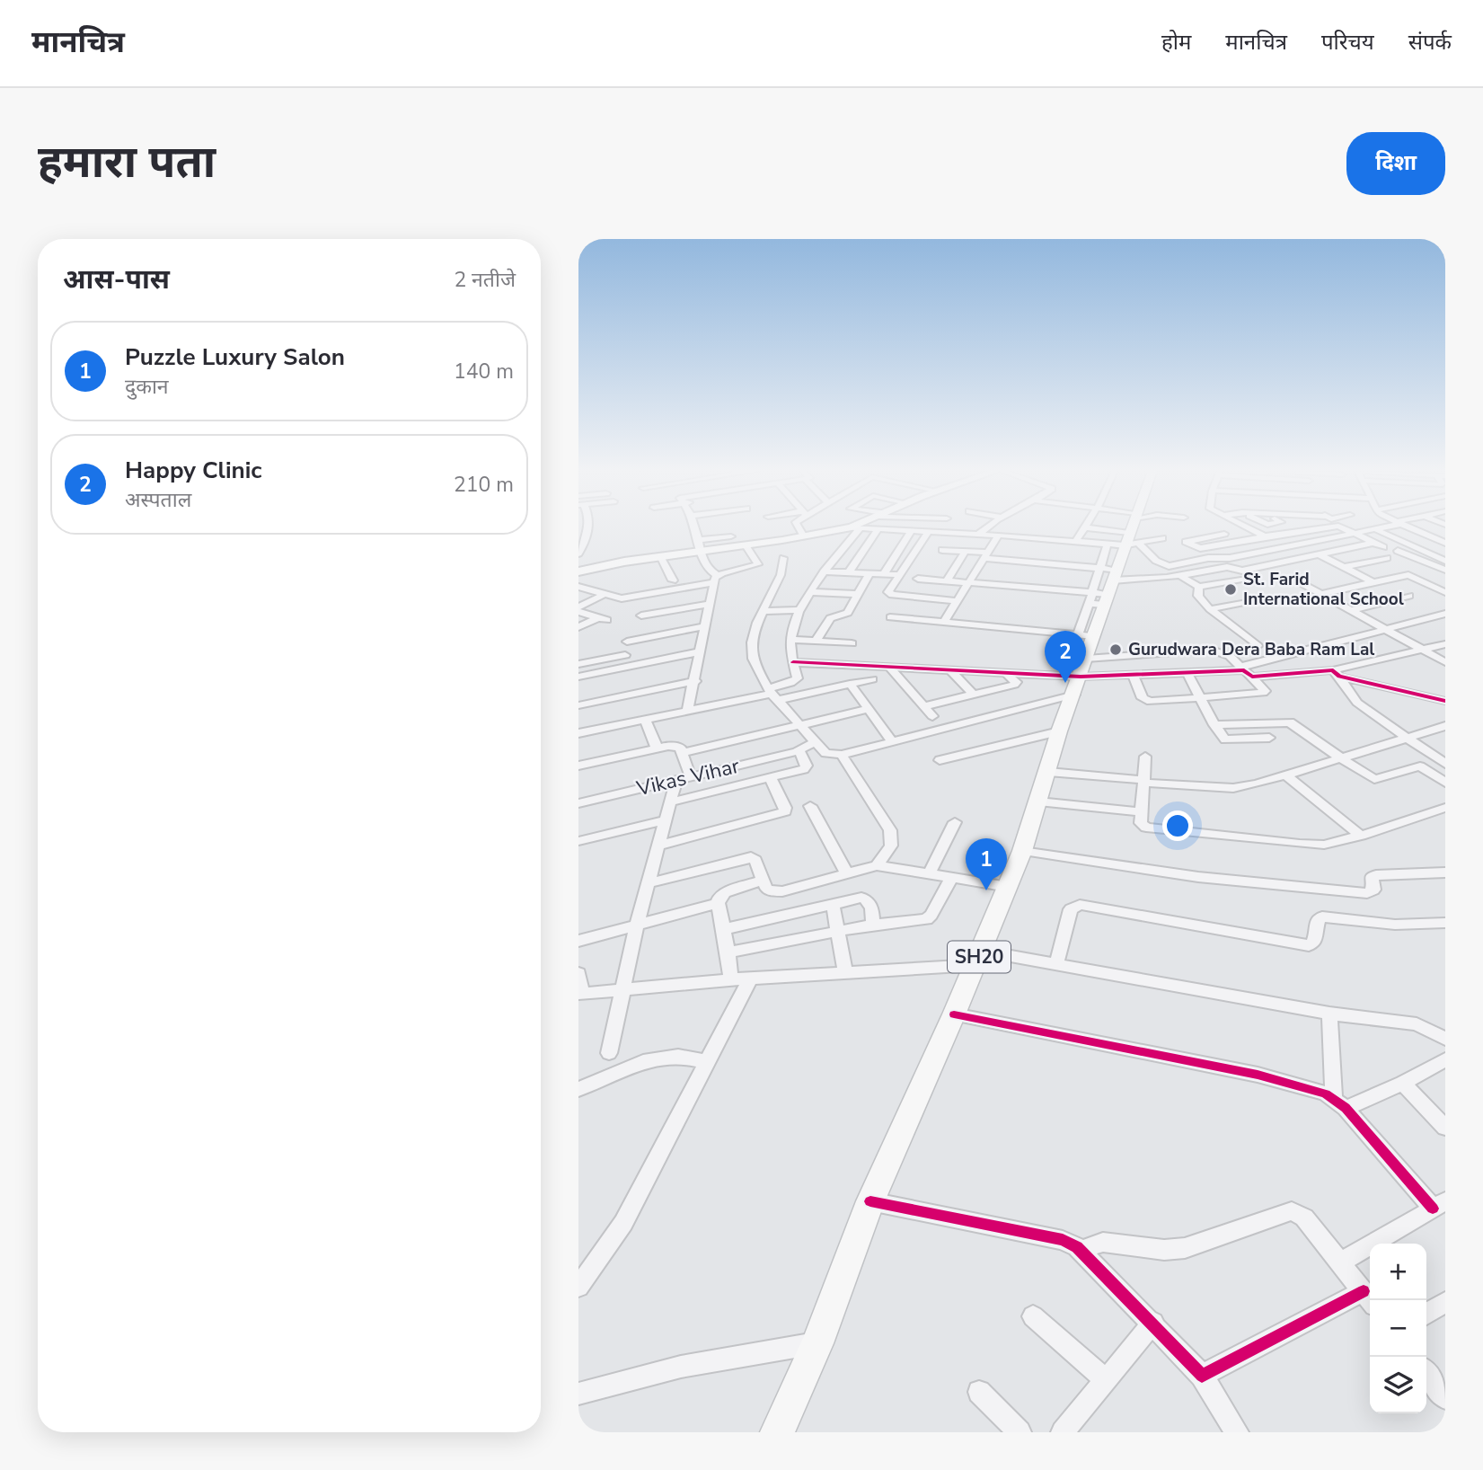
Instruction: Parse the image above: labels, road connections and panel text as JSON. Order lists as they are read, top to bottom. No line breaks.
{"streets":{"main road":["SH20"],"street":["Vikas Vihar"]},"places":["St. Farid International School","Gurudwara Dera Baba Ram Lal"],"page":{"header":"मानचित्र","nav":["होम","मानचित्र","परिचय","संपर्क"],"title":"हमारा पता","buttons":"दिशा","heading":["आस-पास","2 नतीजे"],"list":[{"mark":"1","name":"Puzzle Luxury Salon","note":"दुकान","value":"140 m"},{"mark":"2","name":"Happy Clinic","note":"अस्पताल","value":"210 m"}],"pins":["2","1"],"map_buttons":["+","−"]}}
